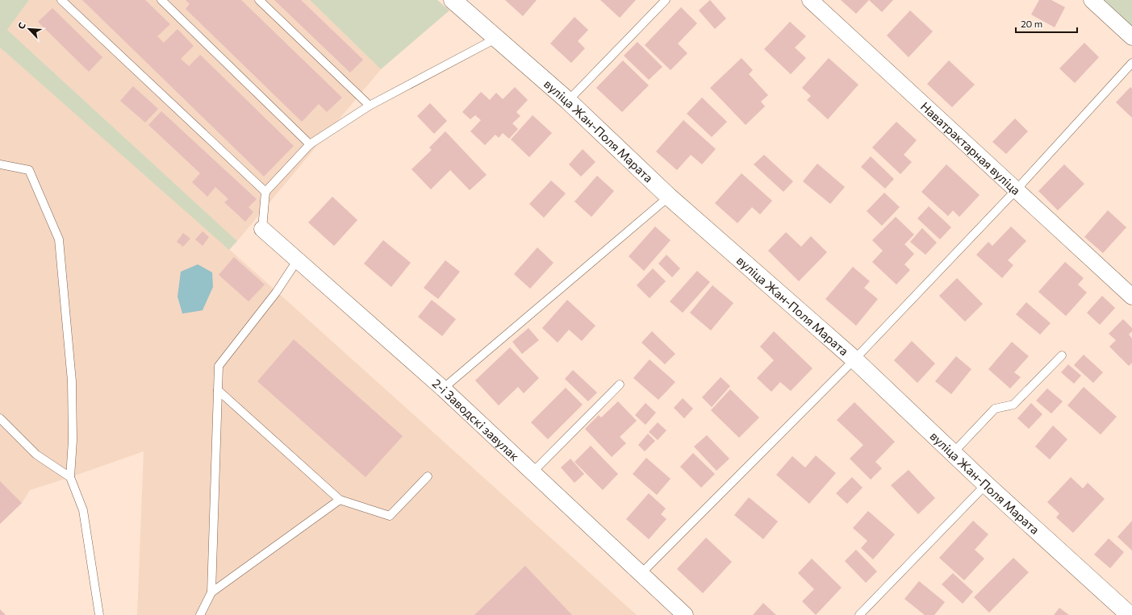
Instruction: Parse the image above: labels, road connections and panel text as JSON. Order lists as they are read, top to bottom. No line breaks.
{"streets":{"street":["вуліца Жан-Поля Марата","Наватрактарная вуліца","2-і Заводскі завулак"]},"scale_bar":"20 m","north":"top left"}
